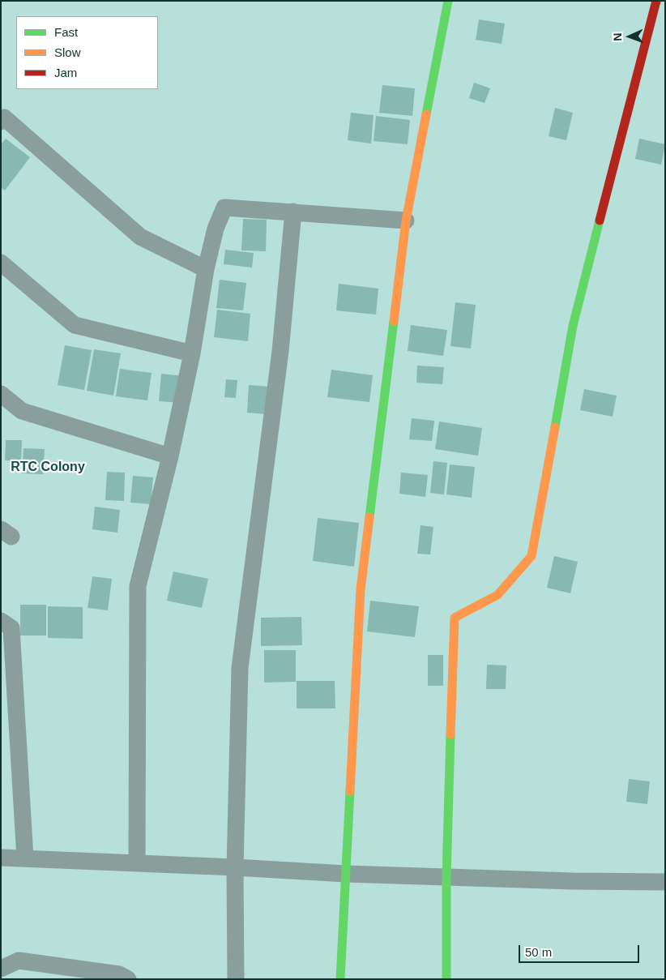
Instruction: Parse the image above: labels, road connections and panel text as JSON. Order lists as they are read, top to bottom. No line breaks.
{"districts":["RTC Colony"],"legend":["Fast","Slow","Jam"],"scale_bar":"50 m","north":"left"}
